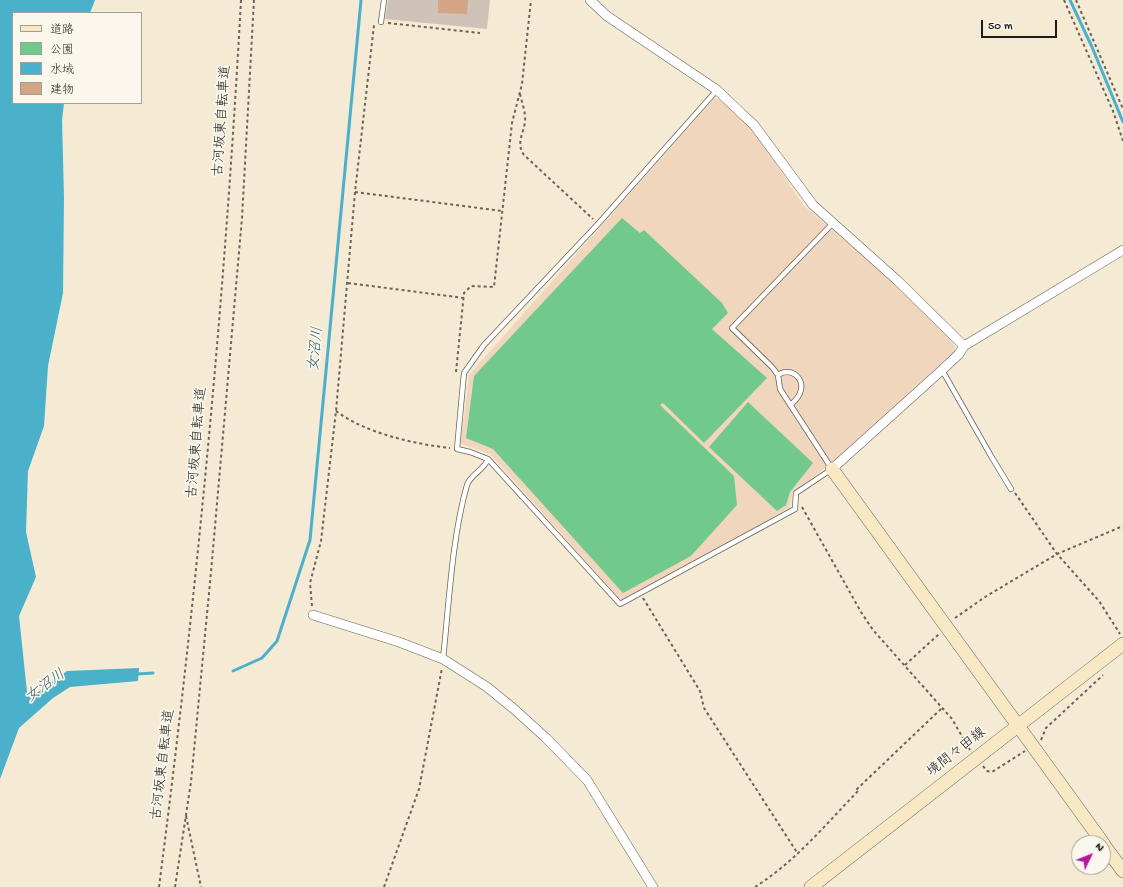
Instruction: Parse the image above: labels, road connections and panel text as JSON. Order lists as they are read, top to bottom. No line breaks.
{"streets":{"street":["境間々田線"],"path":["古河坂東自転車道"]},"water":["女沼川"],"legend":["道路","公園","水域","建物"],"scale_bar":"50 m","north":"top right"}
